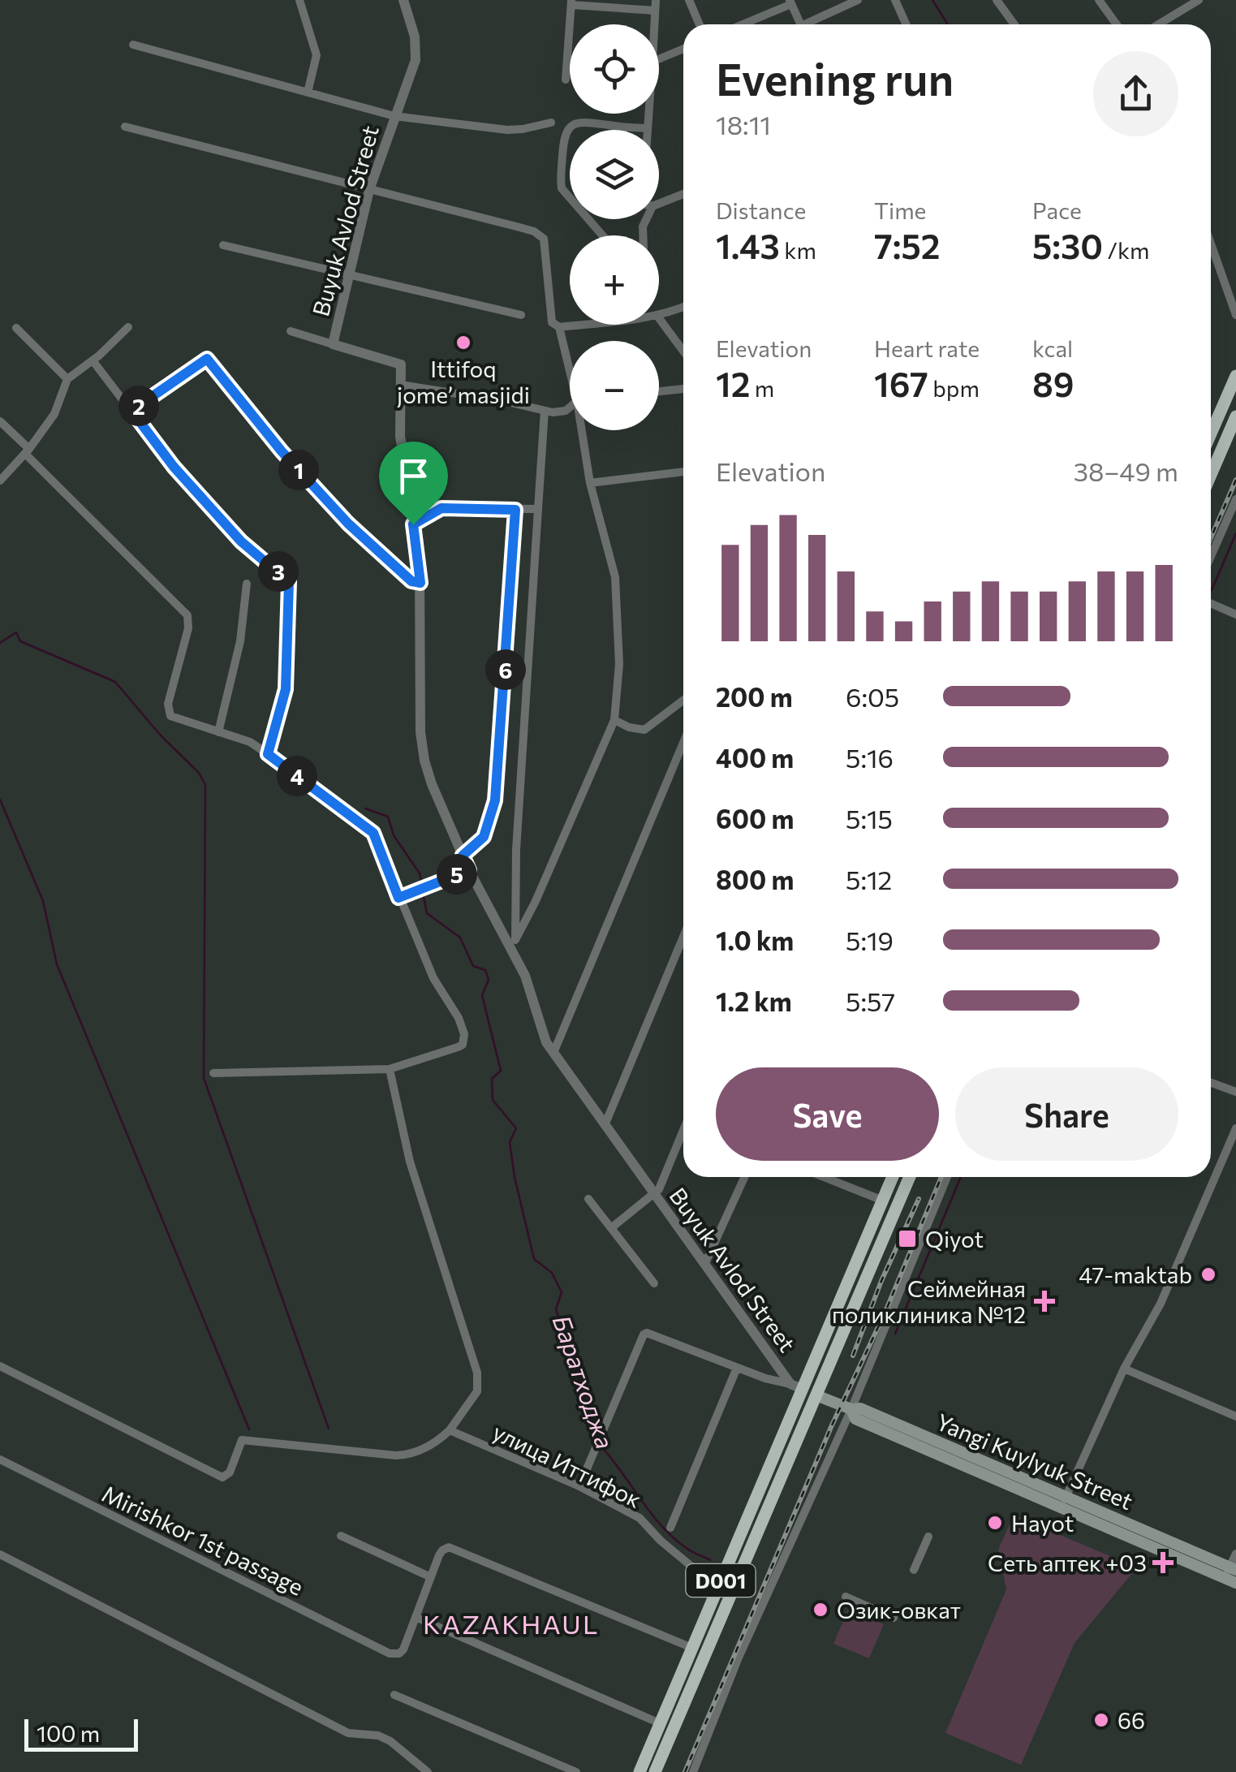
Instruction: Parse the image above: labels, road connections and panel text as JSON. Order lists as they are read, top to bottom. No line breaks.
{"streets":{"highway":["D001"],"main road":["Yangi Kuylyuk Street"],"street":["Buyuk Avlod Street","улица Иттифок","Mirishkor 1st passage"]},"crossings":[["Buyuk Avlod Street","D001"],["Yangi Kuylyuk Street","D001"],["улица Иттифок","D001"]],"districts":["KAZAKHAUL"],"water":["Баратходжа"],"places":{"other":["Ittifoq jome’ masjidi","47-maktab","Hayot","Озик-овкат","66"],"transit":["Qiyot"],"health":["Сеймейная поликлиника №12","Сеть аптек +03"]},"scale_bar":"100 m","page":{"map_buttons":["+","−"],"heading":["Evening run","18:11"],"stats":[["Distance","1.43 km"],["Time","7:52"],["Pace","5:30 /km"],["Elevation","12 m"],["Heart rate","167 bpm"],["kcal","89"]],"pins":["2","1","3","6","4","5"],"chart":["Elevation","38–49 m"],"list":[{"name":"200 m","note":"6:05"},{"name":"400 m","note":"5:16"},{"name":"600 m","note":"5:15"},{"name":"800 m","note":"5:12"},{"name":"1.0 km","note":"5:19"},{"name":"1.2 km","note":"5:57"}],"buttons":["Save","Share"],"scale":"100 m"}}
